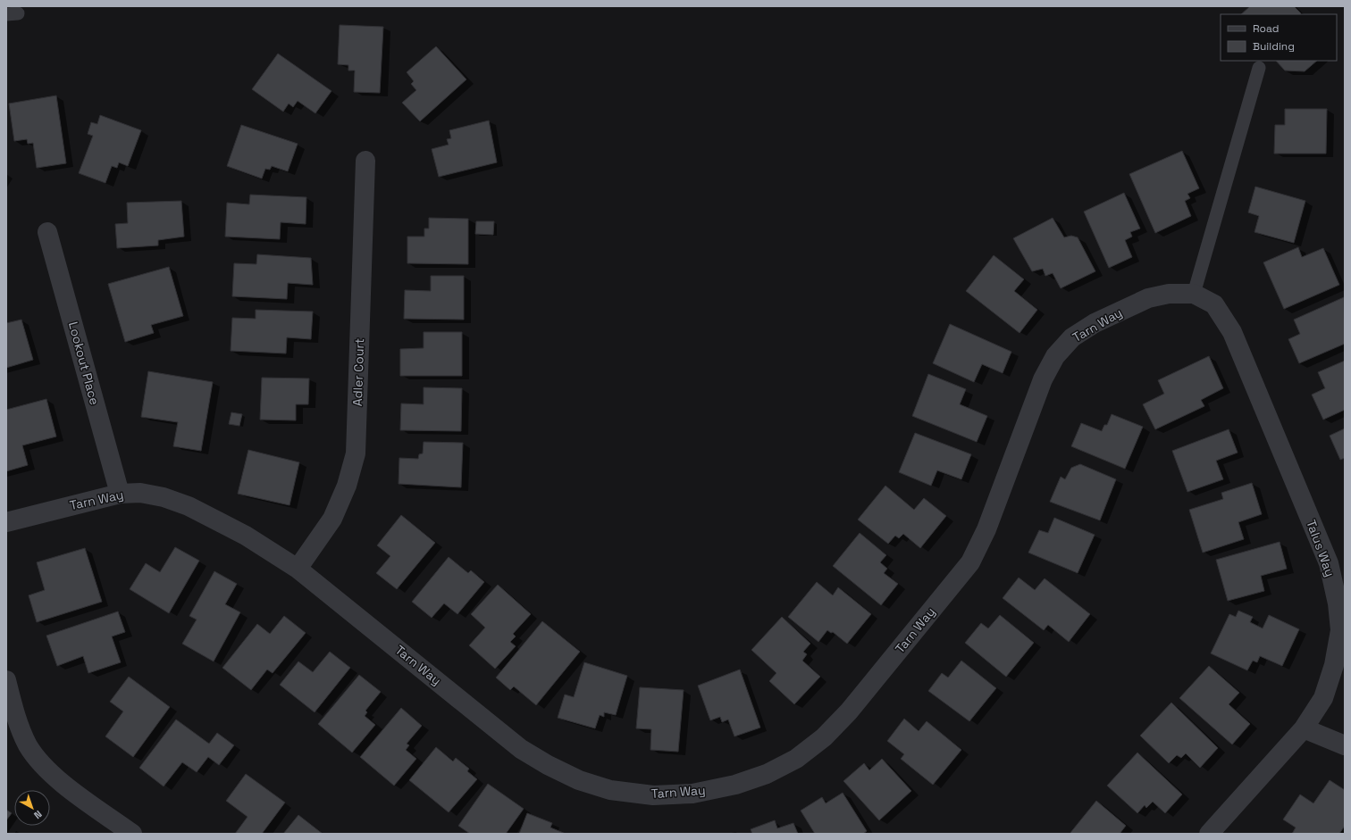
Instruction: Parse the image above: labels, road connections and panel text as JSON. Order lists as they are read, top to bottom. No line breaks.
{"streets":{"street":["Tarn Way","Lookout Place","Adler Court","Talus Way"]},"crossings":[["Tarn Way","Lookout Place"],["Tarn Way","Adler Court"],["Tarn Way","Talus Way"]],"legend":["Road","Building"],"north":"bottom right"}
